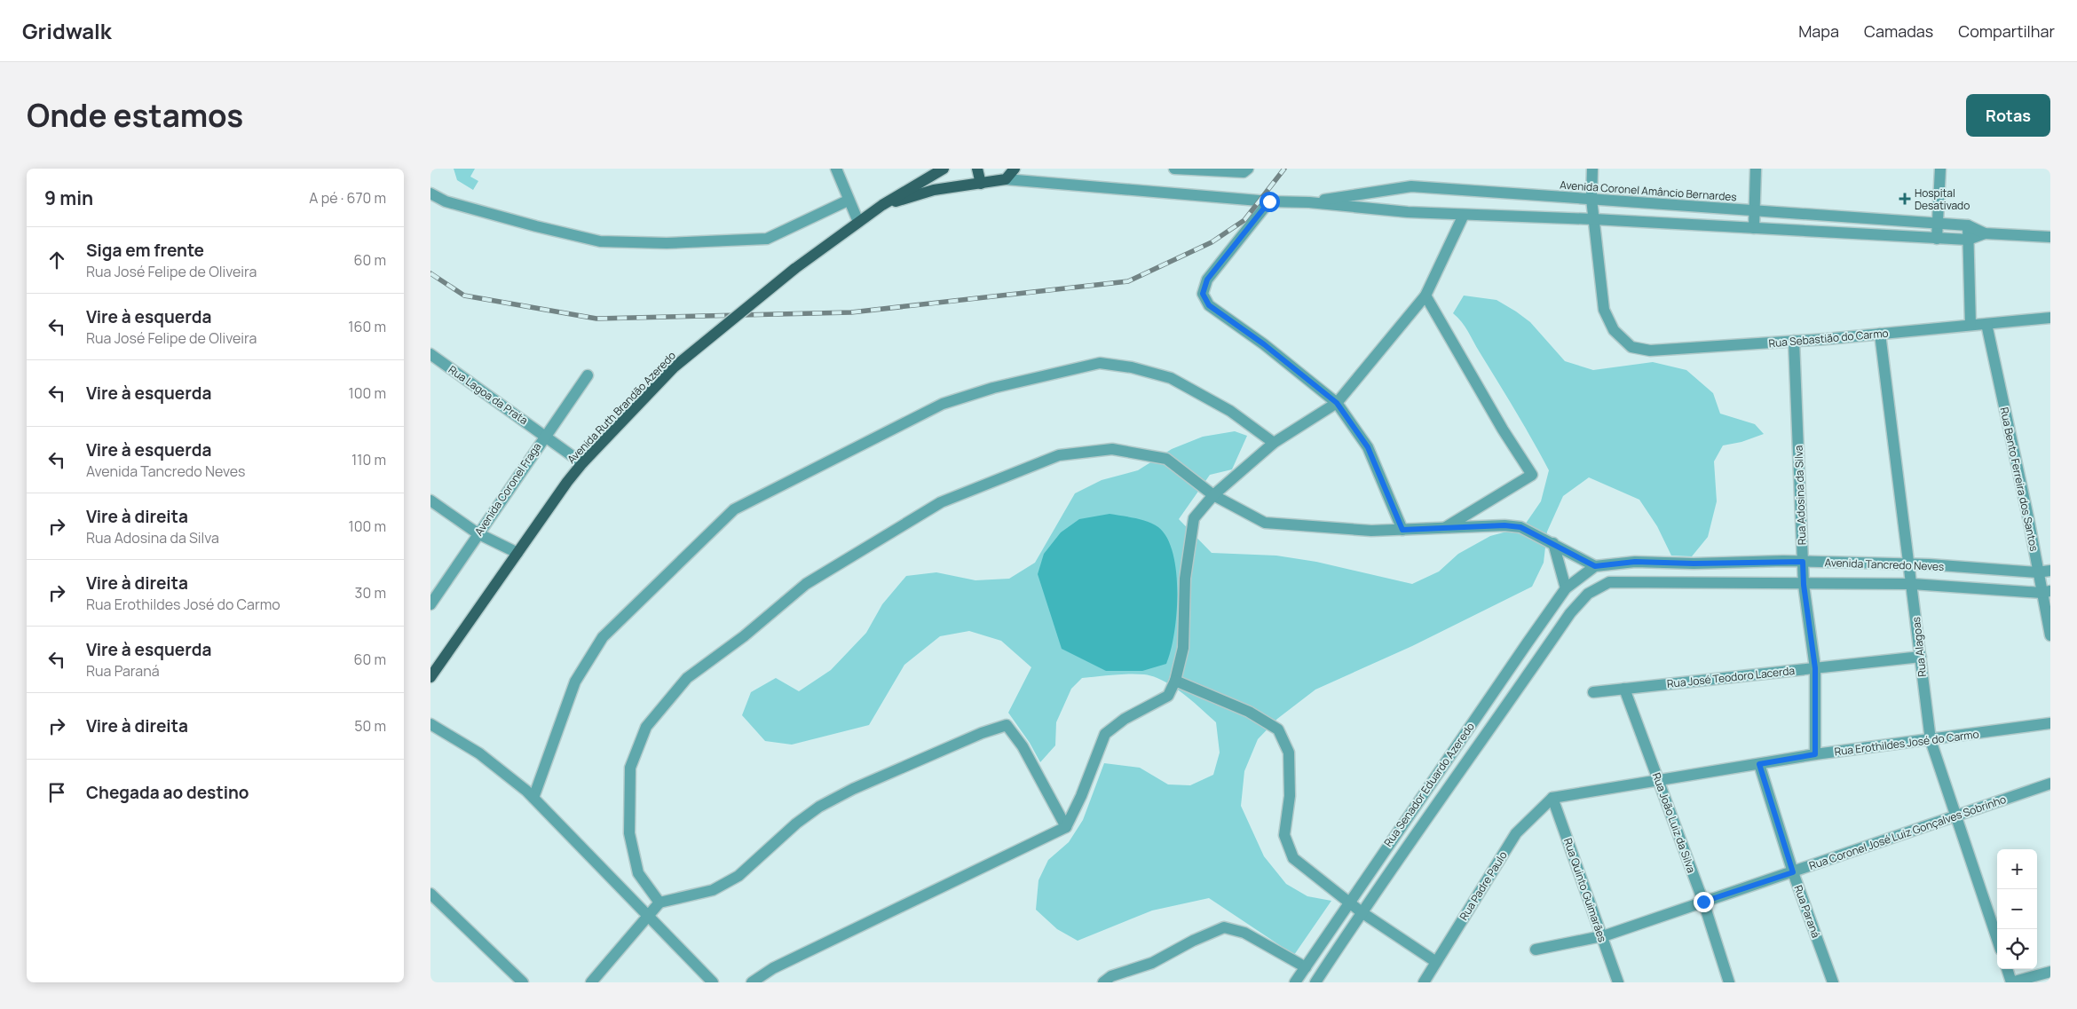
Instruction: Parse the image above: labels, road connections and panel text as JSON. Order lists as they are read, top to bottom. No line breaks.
{"streets":{"main road":["Avenida Coronel Amâncio Bernardes","Avenida Ruth Brandão Azeredo"],"street":["Rua Sebastião do Carmo","Rua Lagoa da Prata","Rua Bento Ferreira dos Santos","Avenida Coronel Fraga","Rua Adosina da Silva","Avenida Tancredo Neves","Rua Alagoas","Rua José Teodoro Lacerda","Rua Erothildes José do Carmo","Rua Senador Eduardo Azeredo","Rua João Luiz da Silva","Rua Coronel José Luiz Gonçalves Sobrinho","Rua Padre Paulo","Rua Quinto Guimarães","Rua Paraná"]},"crossings":[["Avenida Coronel Amâncio Bernardes","Rua Sebastião do Carmo"],["Avenida Coronel Amâncio Bernardes","Avenida Ruth Brandão Azeredo"],["Rua Sebastião do Carmo","Rua Bento Ferreira dos Santos"],["Rua Sebastião do Carmo","Rua Adosina da Silva"],["Rua Sebastião do Carmo","Rua Alagoas"],["Rua Lagoa da Prata","Avenida Ruth Brandão Azeredo"],["Rua Lagoa da Prata","Avenida Coronel Fraga"],["Rua Bento Ferreira dos Santos","Avenida Tancredo Neves"],["Rua Adosina da Silva","Avenida Tancredo Neves"],["Rua Adosina da Silva","Rua José Teodoro Lacerda"],["Rua Adosina da Silva","Rua Erothildes José do Carmo"],["Avenida Tancredo Neves","Rua Alagoas"],["Avenida Tancredo Neves","Rua Senador Eduardo Azeredo"],["Rua Alagoas","Rua José Teodoro Lacerda"],["Rua Alagoas","Rua Erothildes José do Carmo"],["Rua Alagoas","Rua Coronel José Luiz Gonçalves Sobrinho"],["Rua José Teodoro Lacerda","Rua João Luiz da Silva"],["Rua Erothildes José do Carmo","Rua João Luiz da Silva"],["Rua Erothildes José do Carmo","Rua Padre Paulo"],["Rua Erothildes José do Carmo","Rua Quinto Guimarães"],["Rua Erothildes José do Carmo","Rua Paraná"],["Rua João Luiz da Silva","Rua Coronel José Luiz Gonçalves Sobrinho"],["Rua Coronel José Luiz Gonçalves Sobrinho","Rua Quinto Guimarães"],["Rua Coronel José Luiz Gonçalves Sobrinho","Rua Paraná"],["Rua Padre Paulo","Rua Quinto Guimarães"]],"places":{"health":["Hospital Desativado"]},"page":{"header":"Gridwalk","nav":["Mapa","Camadas","Compartilhar"],"title":"Onde estamos","buttons":"Rotas","heading":["9 min","A pé · 670 m"],"list":[["Siga em frente","Rua José Felipe de Oliveira","60 m"],["Vire à esquerda","Rua José Felipe de Oliveira","160 m"],["Vire à esquerda","100 m"],["Vire à esquerda","Avenida Tancredo Neves","110 m"],["Vire à direita","Rua Adosina da Silva","100 m"],["Vire à direita","Rua Erothildes José do Carmo","30 m"],["Vire à esquerda","Rua Paraná","60 m"],["Vire à direita","50 m"],"Chegada ao destino"],"map_buttons":["+","−"]}}
